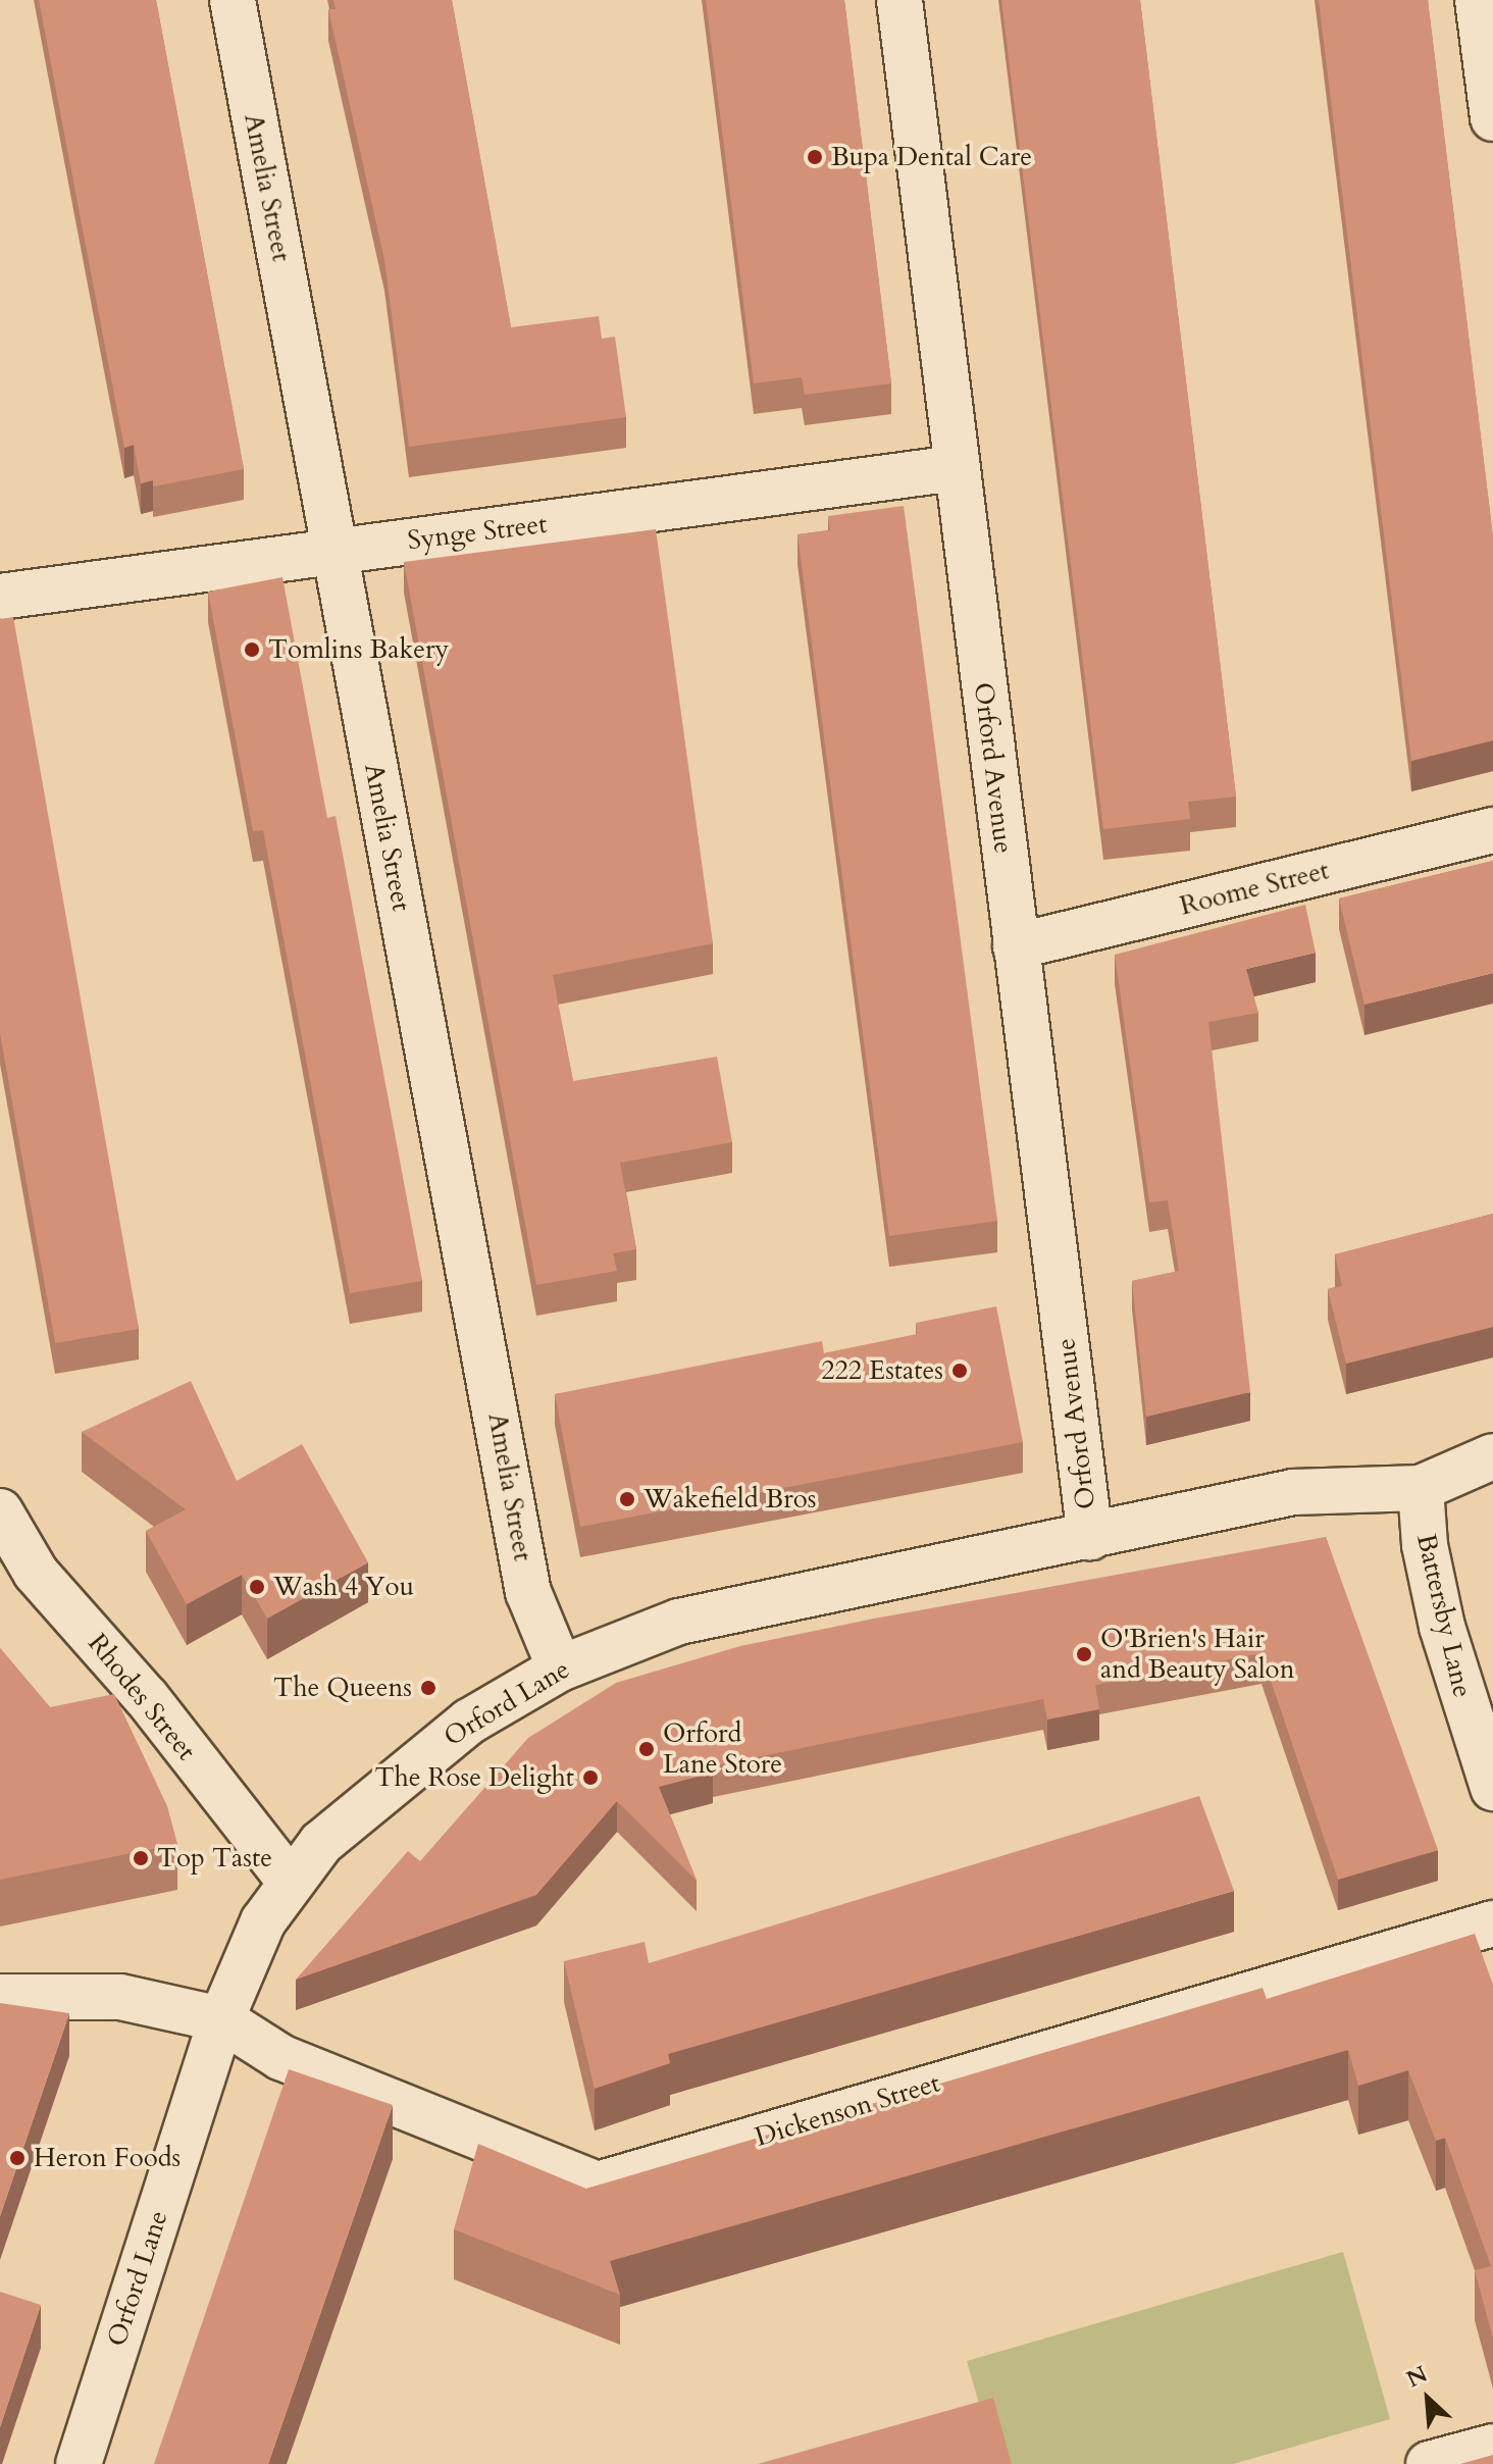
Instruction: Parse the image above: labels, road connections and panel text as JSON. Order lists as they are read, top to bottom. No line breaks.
{"streets":{"street":["Amelia Street","Synge Street","Orford Avenue","Roome Street","Battersby Lane","Rhodes Street","Orford Lane","Dickenson Street"]},"crossings":[["Amelia Street","Synge Street"],["Amelia Street","Orford Lane"],["Synge Street","Orford Avenue"],["Orford Avenue","Roome Street"],["Orford Avenue","Orford Lane"],["Battersby Lane","Orford Lane"],["Rhodes Street","Orford Lane"],["Orford Lane","Dickenson Street"]],"places":["Bupa Dental Care","Tomlins Bakery","222 Estates","Wakefield Bros","Wash 4 You","O'Brien's Hair and Beauty Salon","The Queens","Orford Lane Store","The Rose Delight","Top Taste","Heron Foods"],"north":"top left"}
